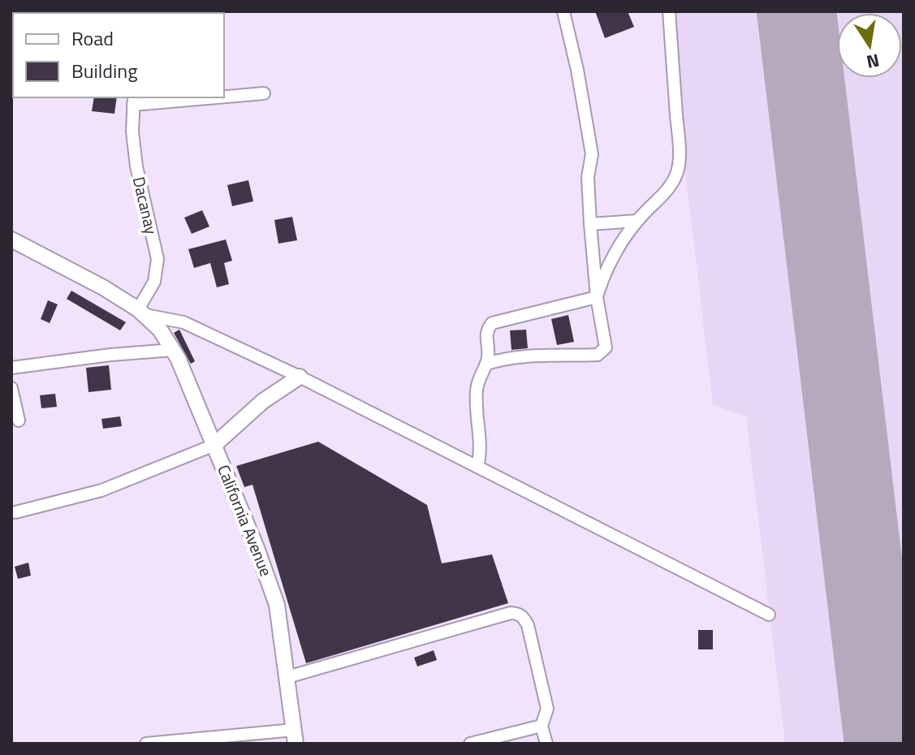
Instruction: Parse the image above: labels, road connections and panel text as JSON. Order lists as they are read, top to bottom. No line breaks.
{"streets":{"street":["Dacanay","California Avenue"]},"crossings":[["Dacanay","California Avenue"]],"legend":["Road","Building"],"north":"bottom"}
